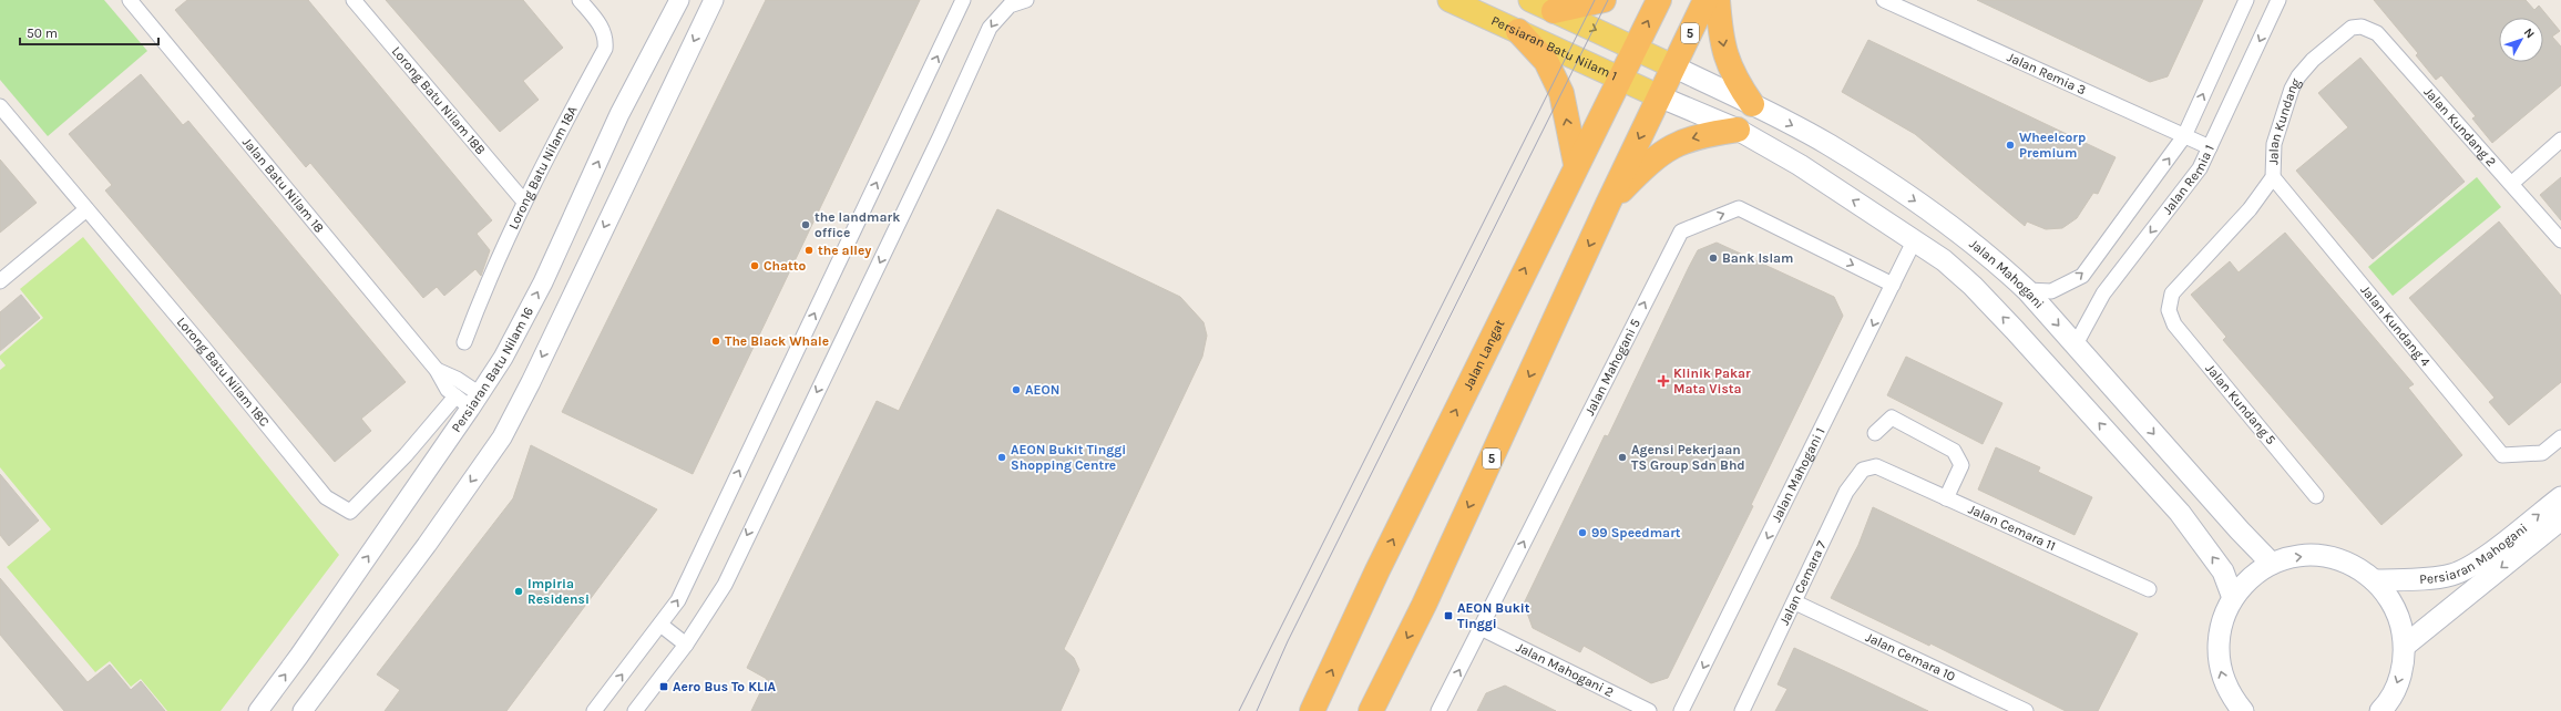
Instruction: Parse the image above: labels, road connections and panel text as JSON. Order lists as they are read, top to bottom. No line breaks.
{"streets":{"highway":["5","Jalan Langat"],"main road":["Persiaran Batu Nilam 1","Jalan Mahogani","Persiaran Mahogani"],"street":["Jalan Remia 3","Lorong Batu Nilam 18B","Jalan Kundang","Jalan Kundang 2","Lorong Batu Nilam 18A","Jalan Remia 1","Jalan Batu Nilam 18","Jalan Kundang 4","Jalan Mahogani 5","Persiaran Batu Nilam 16","Lorong Batu Nilam 18C","Jalan Kundang 5","Jalan Mahogani 1","Jalan Cemara 11","Jalan Cemara 7","Jalan Cemara 10","Jalan Mahogani 2"]},"crossings":[["5","Persiaran Batu Nilam 1"],["5","Jalan Mahogani"],["Persiaran Batu Nilam 1","Jalan Langat"],["Jalan Remia 3","Jalan Remia 1"],["Lorong Batu Nilam 18B","Lorong Batu Nilam 18A"],["Jalan Kundang","Jalan Kundang 2"],["Jalan Kundang","Jalan Kundang 4"],["Jalan Kundang","Jalan Kundang 5"],["Jalan Remia 1","Jalan Mahogani"],["Jalan Batu Nilam 18","Persiaran Batu Nilam 16"],["Jalan Batu Nilam 18","Lorong Batu Nilam 18C"],["Jalan Mahogani 5","Jalan Mahogani 1"],["Jalan Mahogani 5","Jalan Mahogani 2"],["Jalan Cemara 11","Jalan Cemara 7"],["Jalan Cemara 7","Jalan Cemara 10"]],"one_way":["Jalan Mahogani 5","Jalan Mahogani 1"],"places":{"other":["Wheelcorp Premium","the landmark office","the alley","Bank Islam","Chatto","The Black Whale","AEON","AEON Bukit Tinggi Shopping Centre","Agensi Pekerjaan TS Group Sdn Bhd","99 Speedmart","Impiria Residensi"],"health":["Klinik Pakar Mata Vista"],"transit":["AEON Bukit Tinggi","Aero Bus To KLIA"]},"scale_bar":"50 m","north":"top right"}
